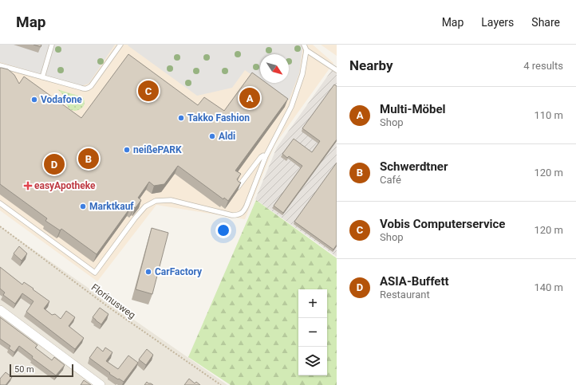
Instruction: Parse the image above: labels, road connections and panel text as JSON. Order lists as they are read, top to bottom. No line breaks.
{"streets":{"path":["Florinusweg"]},"places":{"other":["Vodafone","Takko Fashion","Aldi","neißePARK","Marktkauf","CarFactory"],"health":["easyApotheke"]},"scale_bar":"50 m","north":"bottom right","page":{"header":"Map","nav":["Map","Layers","Share"],"heading":["Nearby","4 results"],"pins":["C","A","B","D"],"list":[{"mark":"A","name":"Multi-Möbel","note":"Shop","value":"110 m"},{"mark":"B","name":"Schwerdtner","note":"Café","value":"120 m"},{"mark":"C","name":"Vobis Computerservice","note":"Shop","value":"120 m"},{"mark":"D","name":"ASIA-Buffett","note":"Restaurant","value":"140 m"}],"map_buttons":["+","−"],"scale":"50 m"}}
